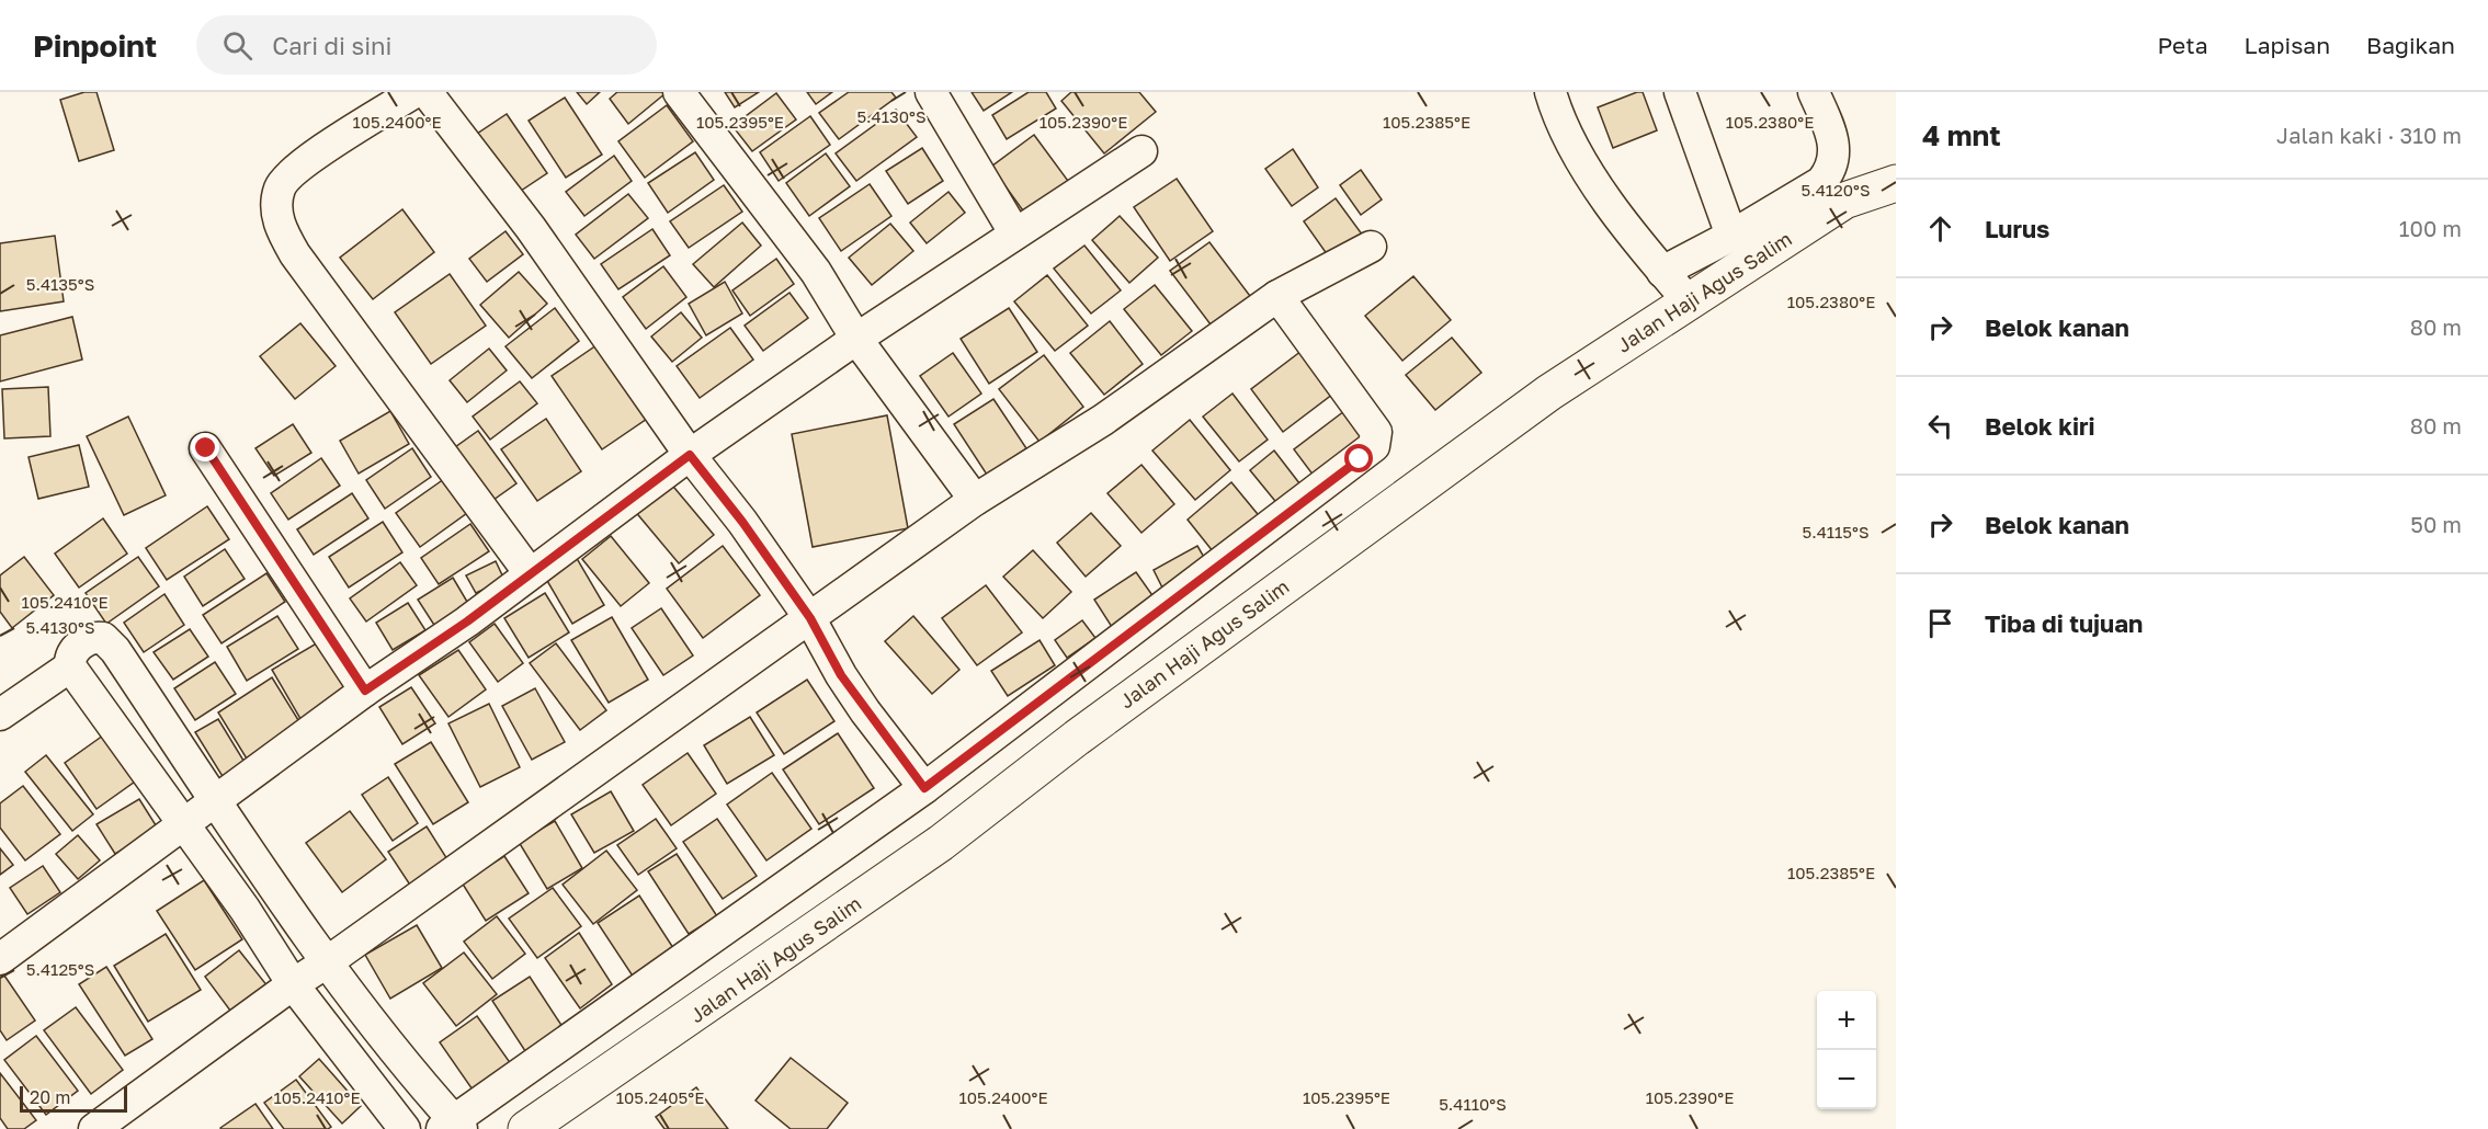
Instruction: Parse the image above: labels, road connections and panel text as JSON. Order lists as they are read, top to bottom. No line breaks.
{"streets":{"street":["Jalan Haji Agus Salim"]},"scale_bar":"20 m","page":{"header":"Pinpoint","search":"Cari di sini","nav":["Peta","Lapisan","Bagikan"],"heading":["4 mnt","Jalan kaki · 310 m"],"list":[["Lurus","100 m"],["Belok kanan","80 m"],["Belok kiri","80 m"],["Belok kanan","50 m"],"Tiba di tujuan"],"map_buttons":["+","−"],"scale":"20 m"},"coordinates":["5.4130°S","105.2400°E","105.2395°E","105.2390°E","105.2385°E","105.2380°E","5.4120°S","5.4135°S","5.4115°S","105.2410°E","5.4125°S","105.2405°E","5.4110°S"]}
